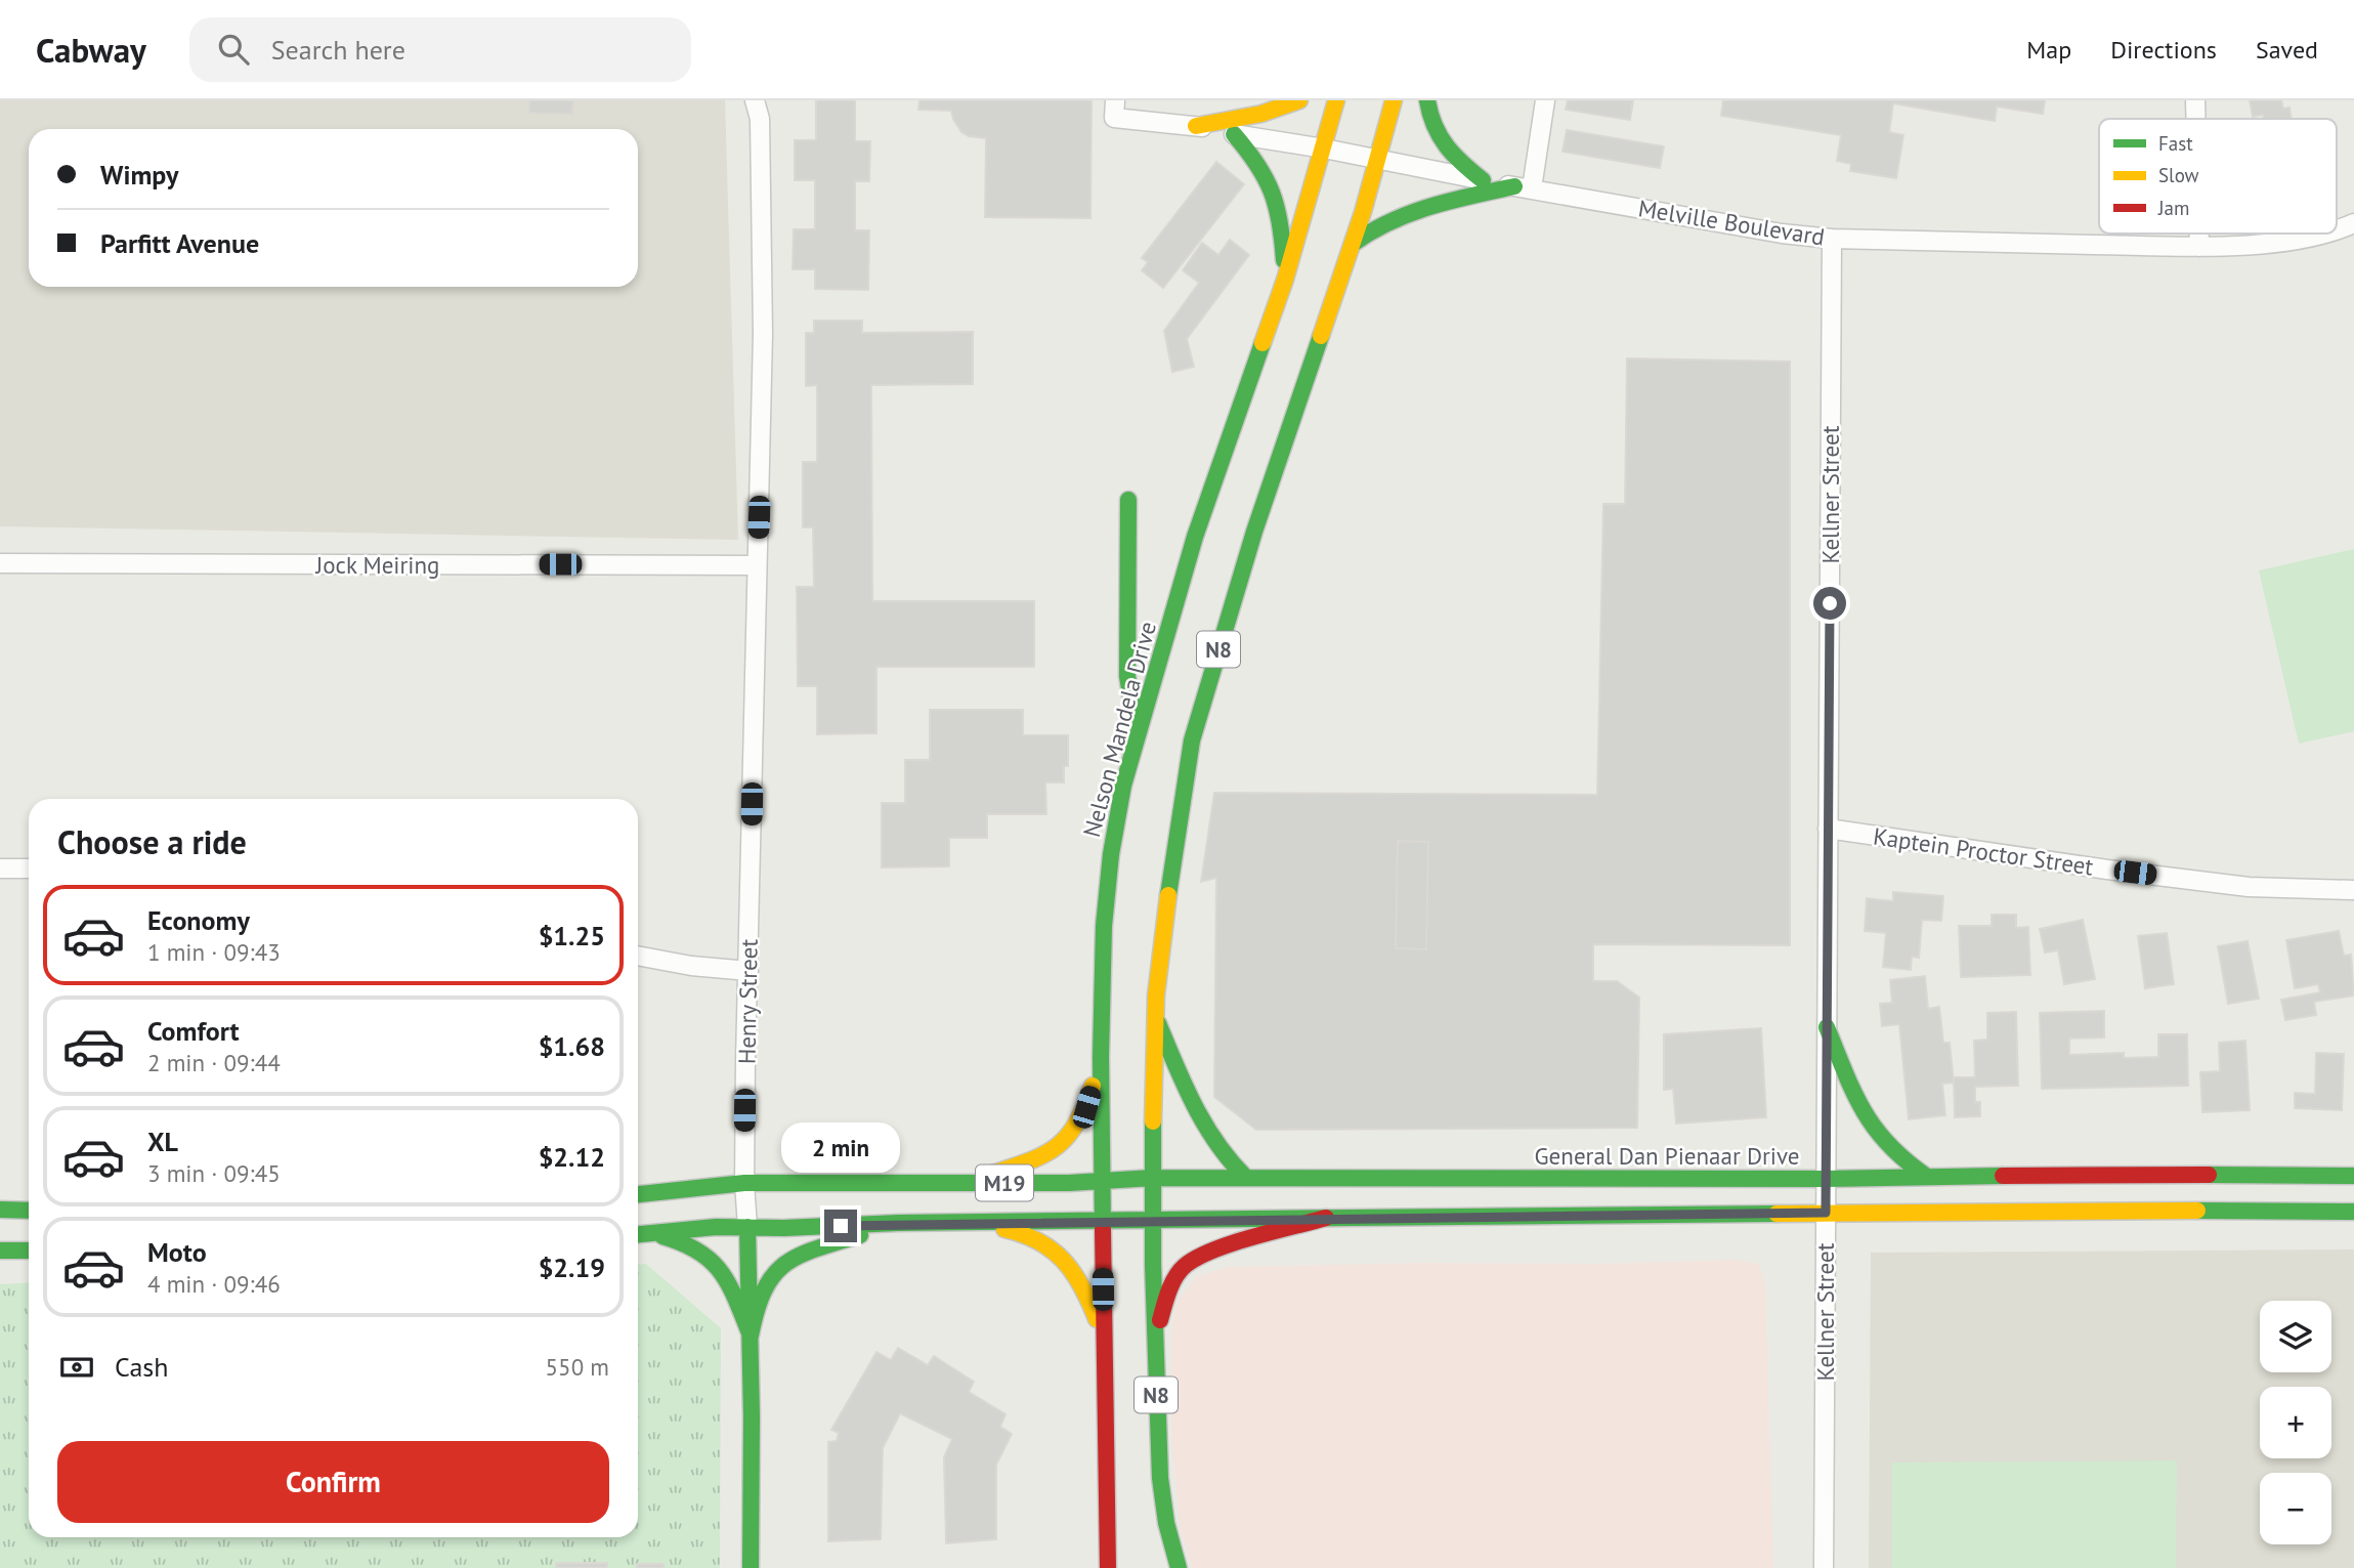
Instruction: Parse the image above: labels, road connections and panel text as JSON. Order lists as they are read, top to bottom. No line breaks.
{"streets":{"main road":["N8","Nelson Mandela Drive","Henry Street","General Dan Pienaar Drive","M19"],"street":["Melville Boulevard","Kellner Street","Jock Meiring","Kaptein Proctor Street"]},"crossings":[["Melville Boulevard","Kellner Street"],["Melville Boulevard","N8"],["Melville Boulevard","Nelson Mandela Drive"],["Kellner Street","Kaptein Proctor Street"],["Kellner Street","General Dan Pienaar Drive"],["Jock Meiring","Henry Street"],["N8","General Dan Pienaar Drive"],["N8","M19"],["Nelson Mandela Drive","M19"],["Henry Street","M19"],["General Dan Pienaar Drive","M19"]],"legend":["Fast","Slow","Jam"],"page":{"header":"Cabway","search":"Search here","nav":["Map","Directions","Saved"],"banner":["Wimpy","Parfitt Avenue"],"heading":"Choose a ride","list":[{"name":"Economy","note":"1 min · 09:43","value":"$1.25"},{"name":"Comfort","note":"2 min · 09:44","value":"$1.68"},{"name":"XL","note":"3 min · 09:45","value":"$2.12"},{"name":"Moto","note":"4 min · 09:46","value":"$2.19"}],"bubble":"2 min","map_buttons":["+","−"],"pay":["Cash","550 m"],"buttons":"Confirm"}}
